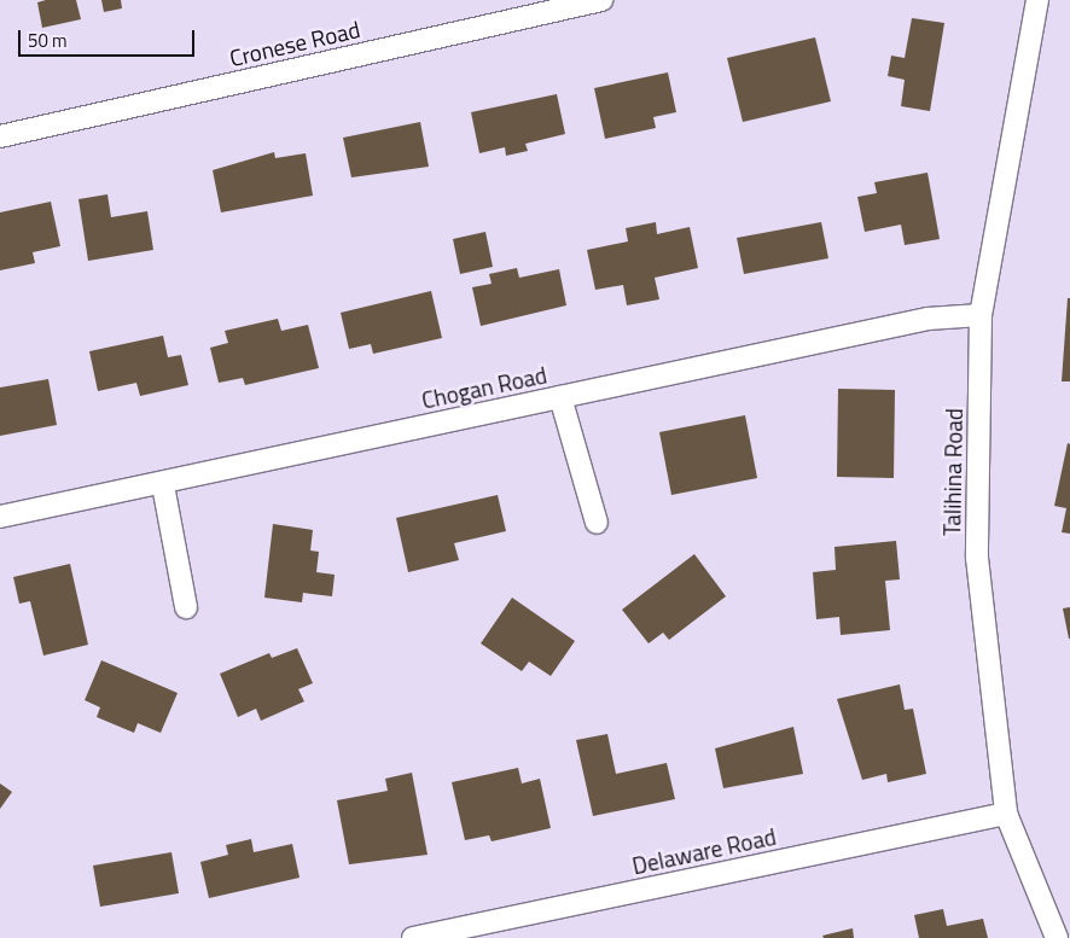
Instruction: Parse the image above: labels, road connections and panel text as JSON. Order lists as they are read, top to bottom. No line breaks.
{"streets":{"street":["Cronese Road","Chogan Road","Talihina Road","Delaware Road"]},"crossings":[["Chogan Road","Talihina Road"],["Talihina Road","Delaware Road"]],"scale_bar":"50 m"}
